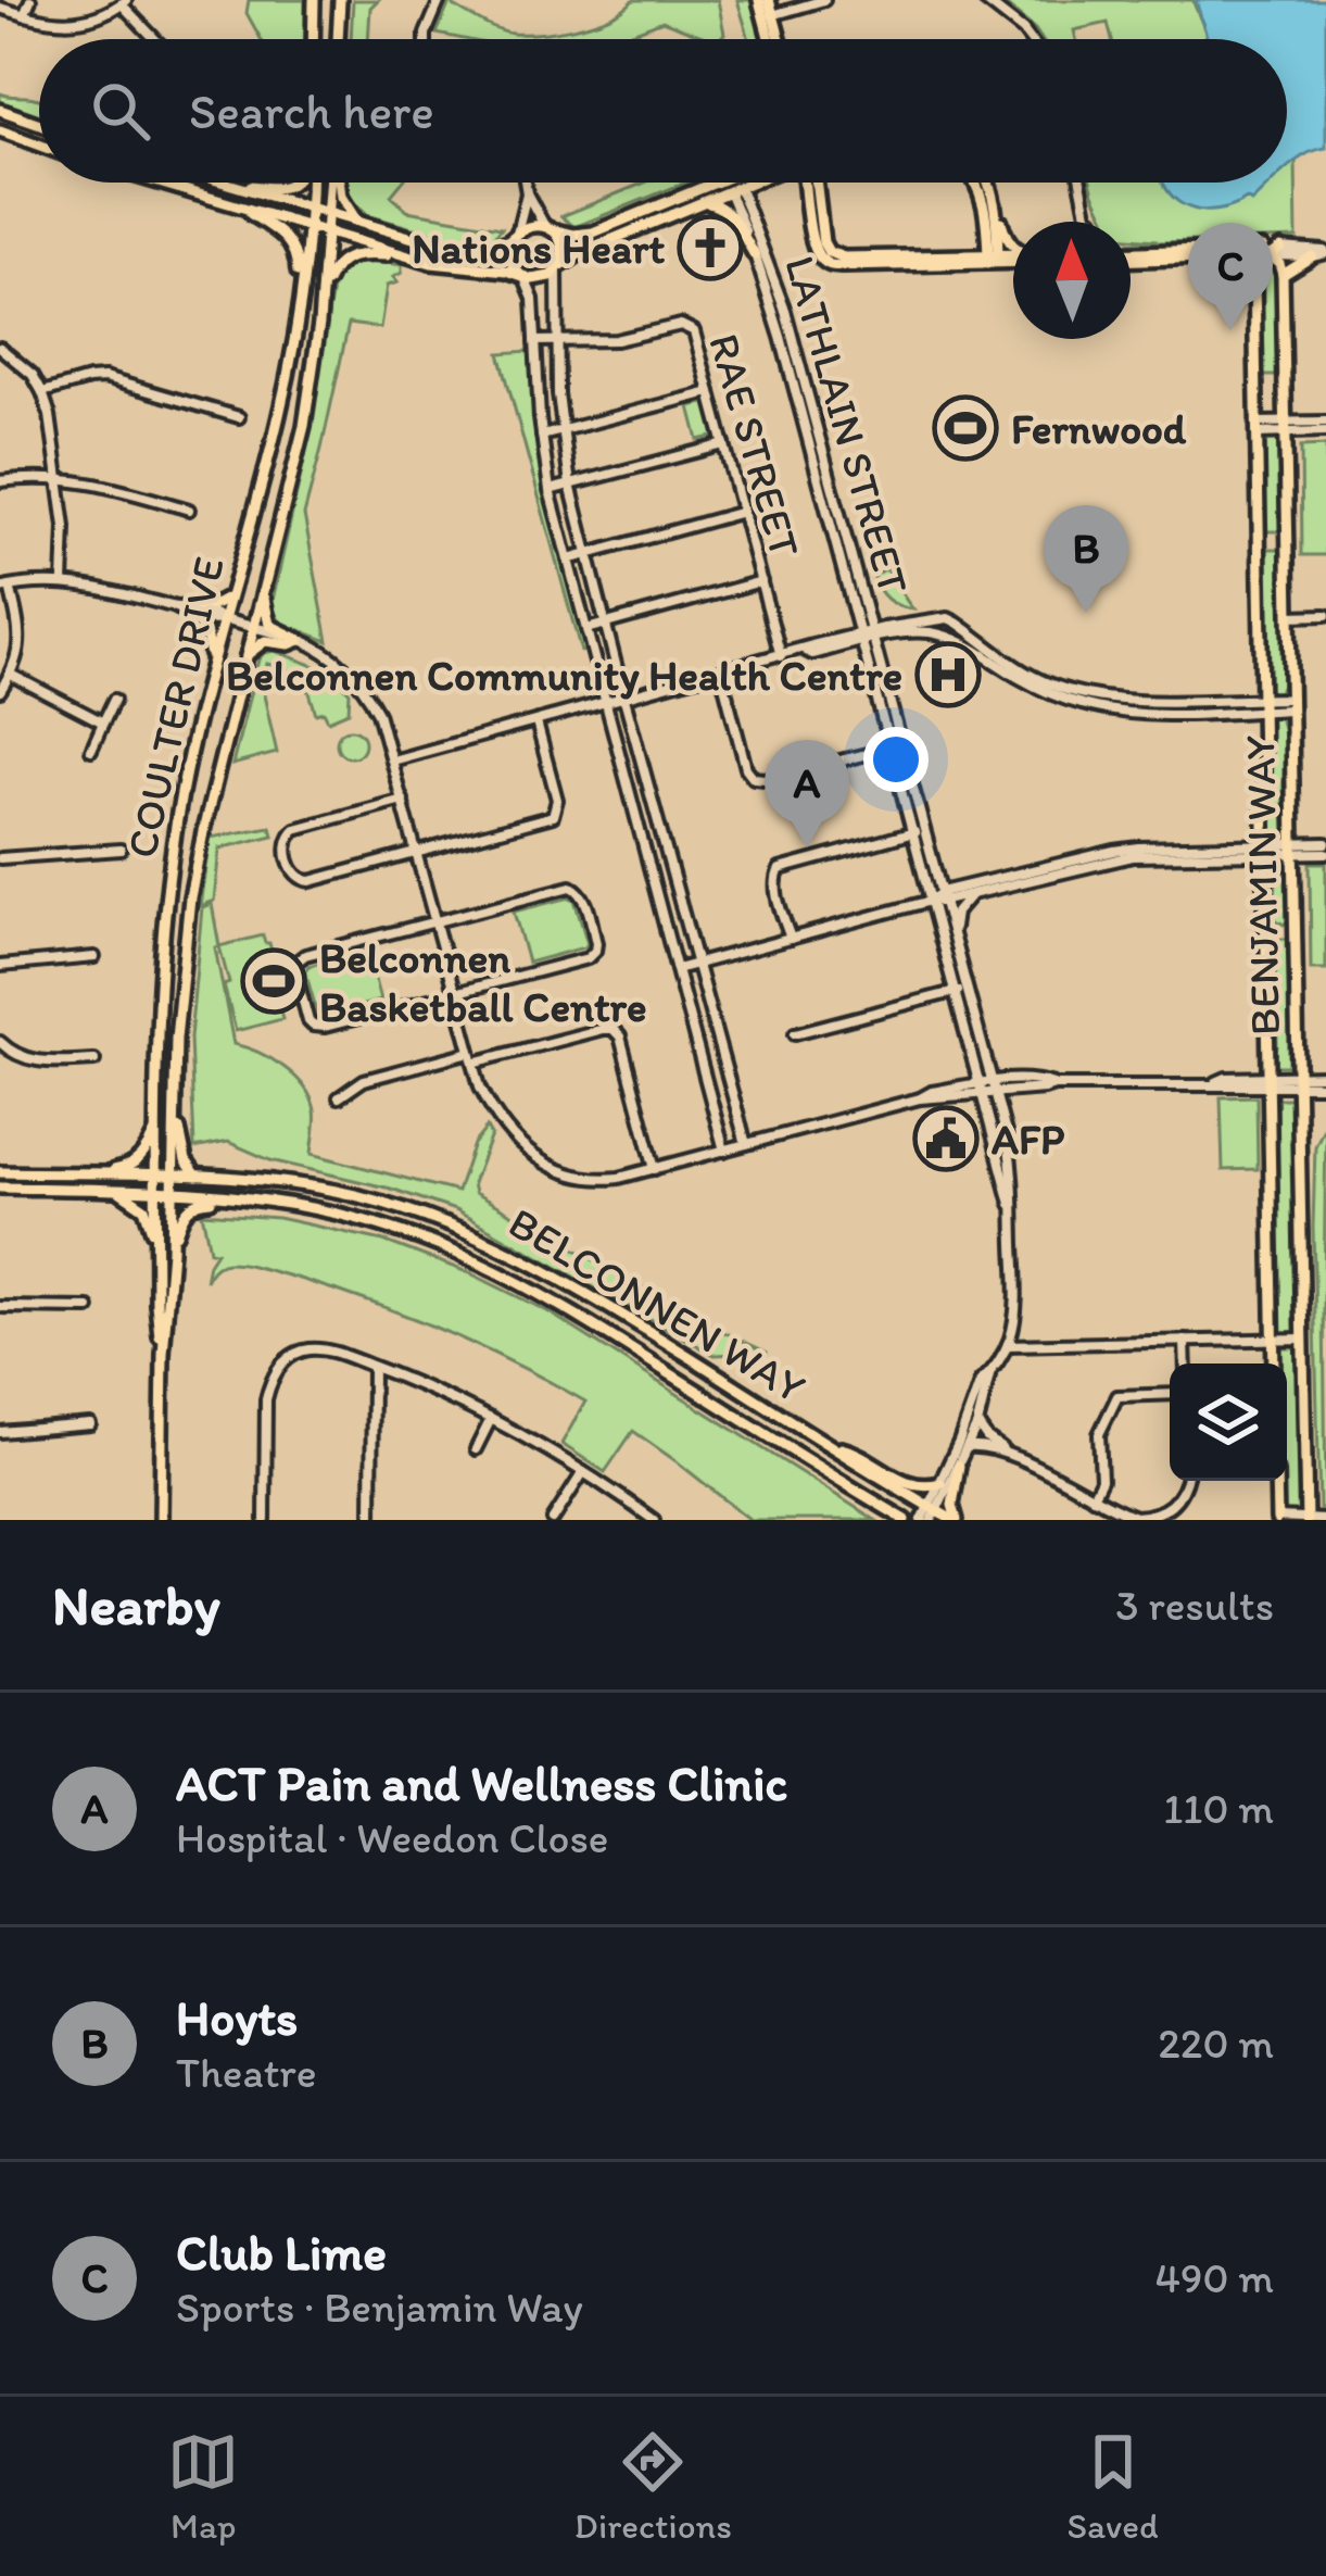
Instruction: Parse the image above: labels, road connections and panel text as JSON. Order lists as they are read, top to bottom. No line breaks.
{"streets":{"main road":["COULTER DRIVE","BENJAMIN WAY","BELCONNEN WAY"],"street":["LATHLAIN STREET","RAE STREET"]},"crossings":[["LATHLAIN STREET","BELCONNEN WAY"],["COULTER DRIVE","BELCONNEN WAY"]],"places":{"church":["Nations Heart"],"sports":["Fernwood","Belconnen Basketball Centre"],"hospital":["Belconnen Community Health Centre"],"public building":["AFP"]},"north":"top","page":{"search":"Search here","pins":["C","B","A"],"heading":["Nearby","3 results"],"list":[{"mark":"A","name":"ACT Pain and Wellness Clinic","note":"Hospital · Weedon Close","value":"110 m"},{"mark":"B","name":"Hoyts","note":"Theatre","value":"220 m"},{"mark":"C","name":"Club Lime","note":"Sports · Benjamin Way","value":"490 m"}],"nav":["Map","Directions","Saved"]}}
